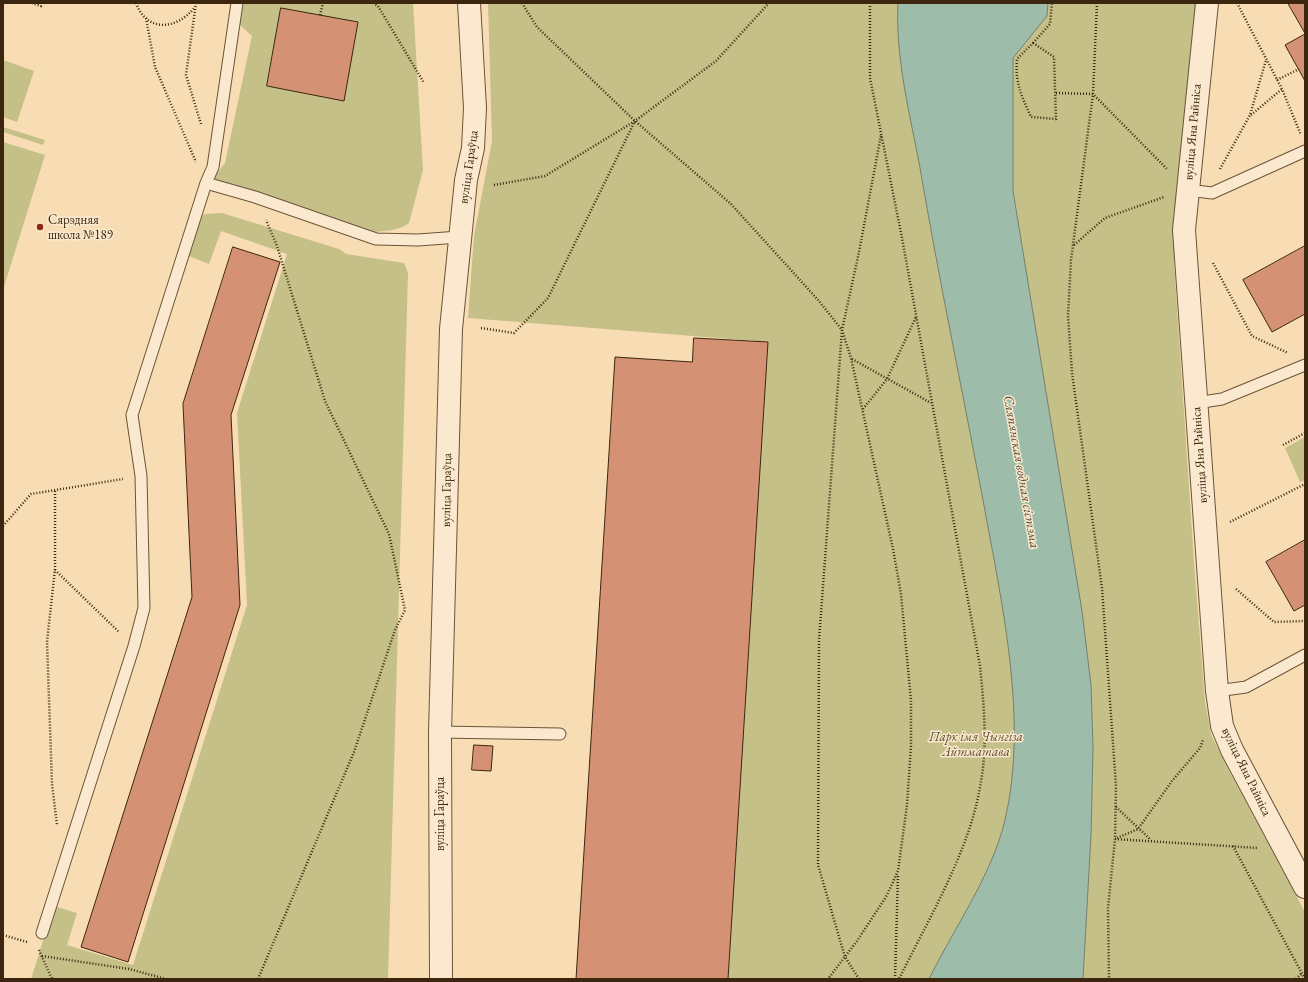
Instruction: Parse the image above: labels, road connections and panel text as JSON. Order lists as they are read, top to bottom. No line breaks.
{"streets":{"street":["вуліца Яна Райніса","вуліца Гараўца"]},"water":["Сляпянская водная сістэма"],"parks":["Парк імя Чынгіза Айтматава"],"places":["Сярэдняя школа №189"]}
